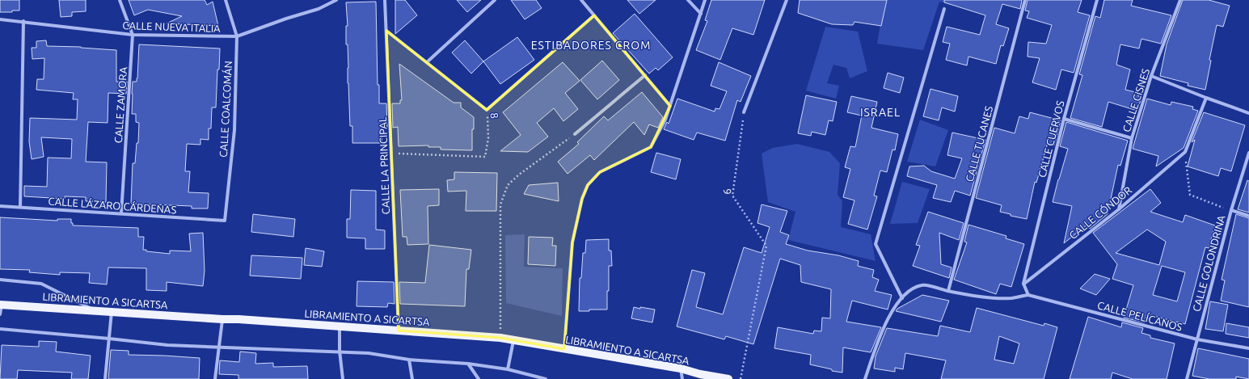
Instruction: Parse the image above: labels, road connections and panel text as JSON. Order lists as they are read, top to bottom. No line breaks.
{"streets":{"main road":["LIBRAMIENTO A SICARTSA"],"street":["CALLE NUEVA ITALIA","CALLE CISNES","CALLE ZAMORA","CALLE COALCOMÁN","8","CALLE CUERVOS","CALLE TUCANES","CALLE LA PRINCIPAL","CALLE LÁZARO CÁRDENAS","CALLE CÓNDOR","CALLE GOLONDRINA","CALLE PELÍCANOS"],"path":["6"]},"crossings":[["CALLE NUEVA ITALIA","CALLE ZAMORA"],["CALLE NUEVA ITALIA","CALLE COALCOMÁN"],["CALLE CISNES","CALLE CÓNDOR"],["CALLE ZAMORA","CALLE LÁZARO CÁRDENAS"],["CALLE COALCOMÁN","CALLE LÁZARO CÁRDENAS"],["8","CALLE LA PRINCIPAL"],["CALLE CUERVOS","CALLE CÓNDOR"],["CALLE TUCANES","CALLE PELÍCANOS"],["CALLE LA PRINCIPAL","LIBRAMIENTO A SICARTSA"],["CALLE GOLONDRINA","CALLE PELÍCANOS"]],"districts":["ESTIBADORES CROM","ISRAEL"]}
